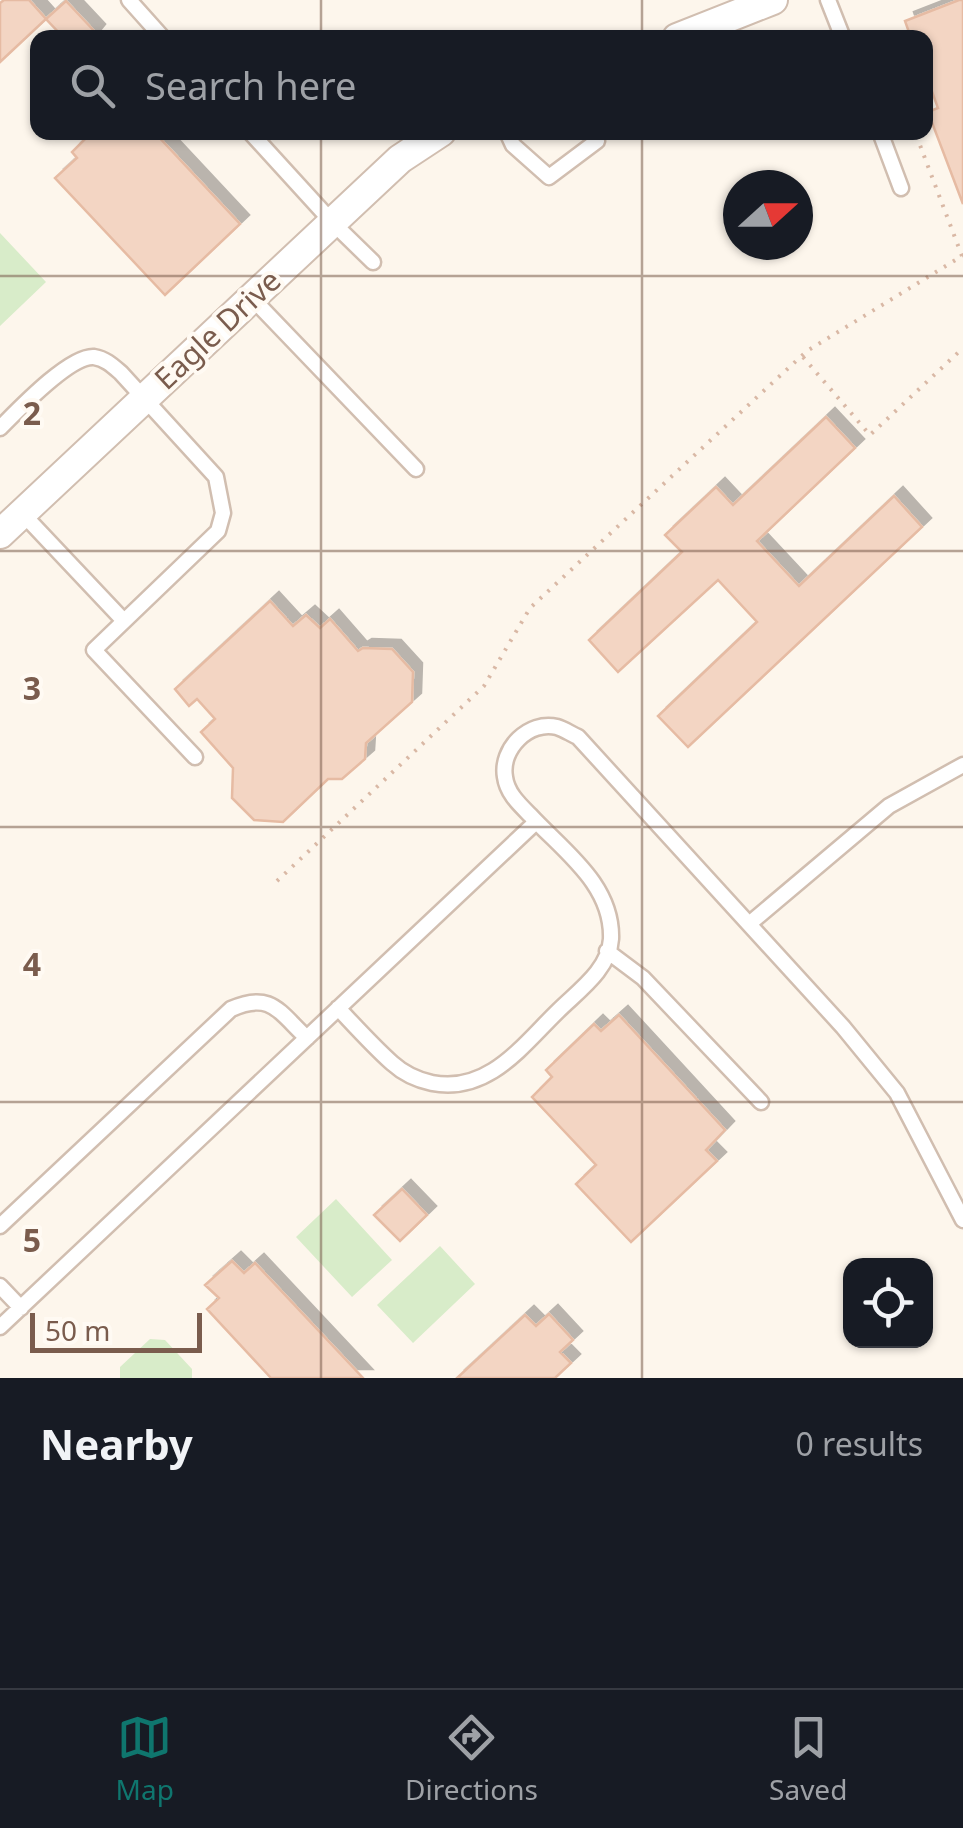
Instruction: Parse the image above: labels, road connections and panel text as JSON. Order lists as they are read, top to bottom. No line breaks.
{"streets":{"street":["Eagle Drive"]},"scale_bar":"50 m","north":"right","page":{"search":"Search here","scale":"50 m","heading":["Nearby","0 results"],"nav":["Map","Directions","Saved"]},"grid":{"rows":["2","3","4","5"]}}
